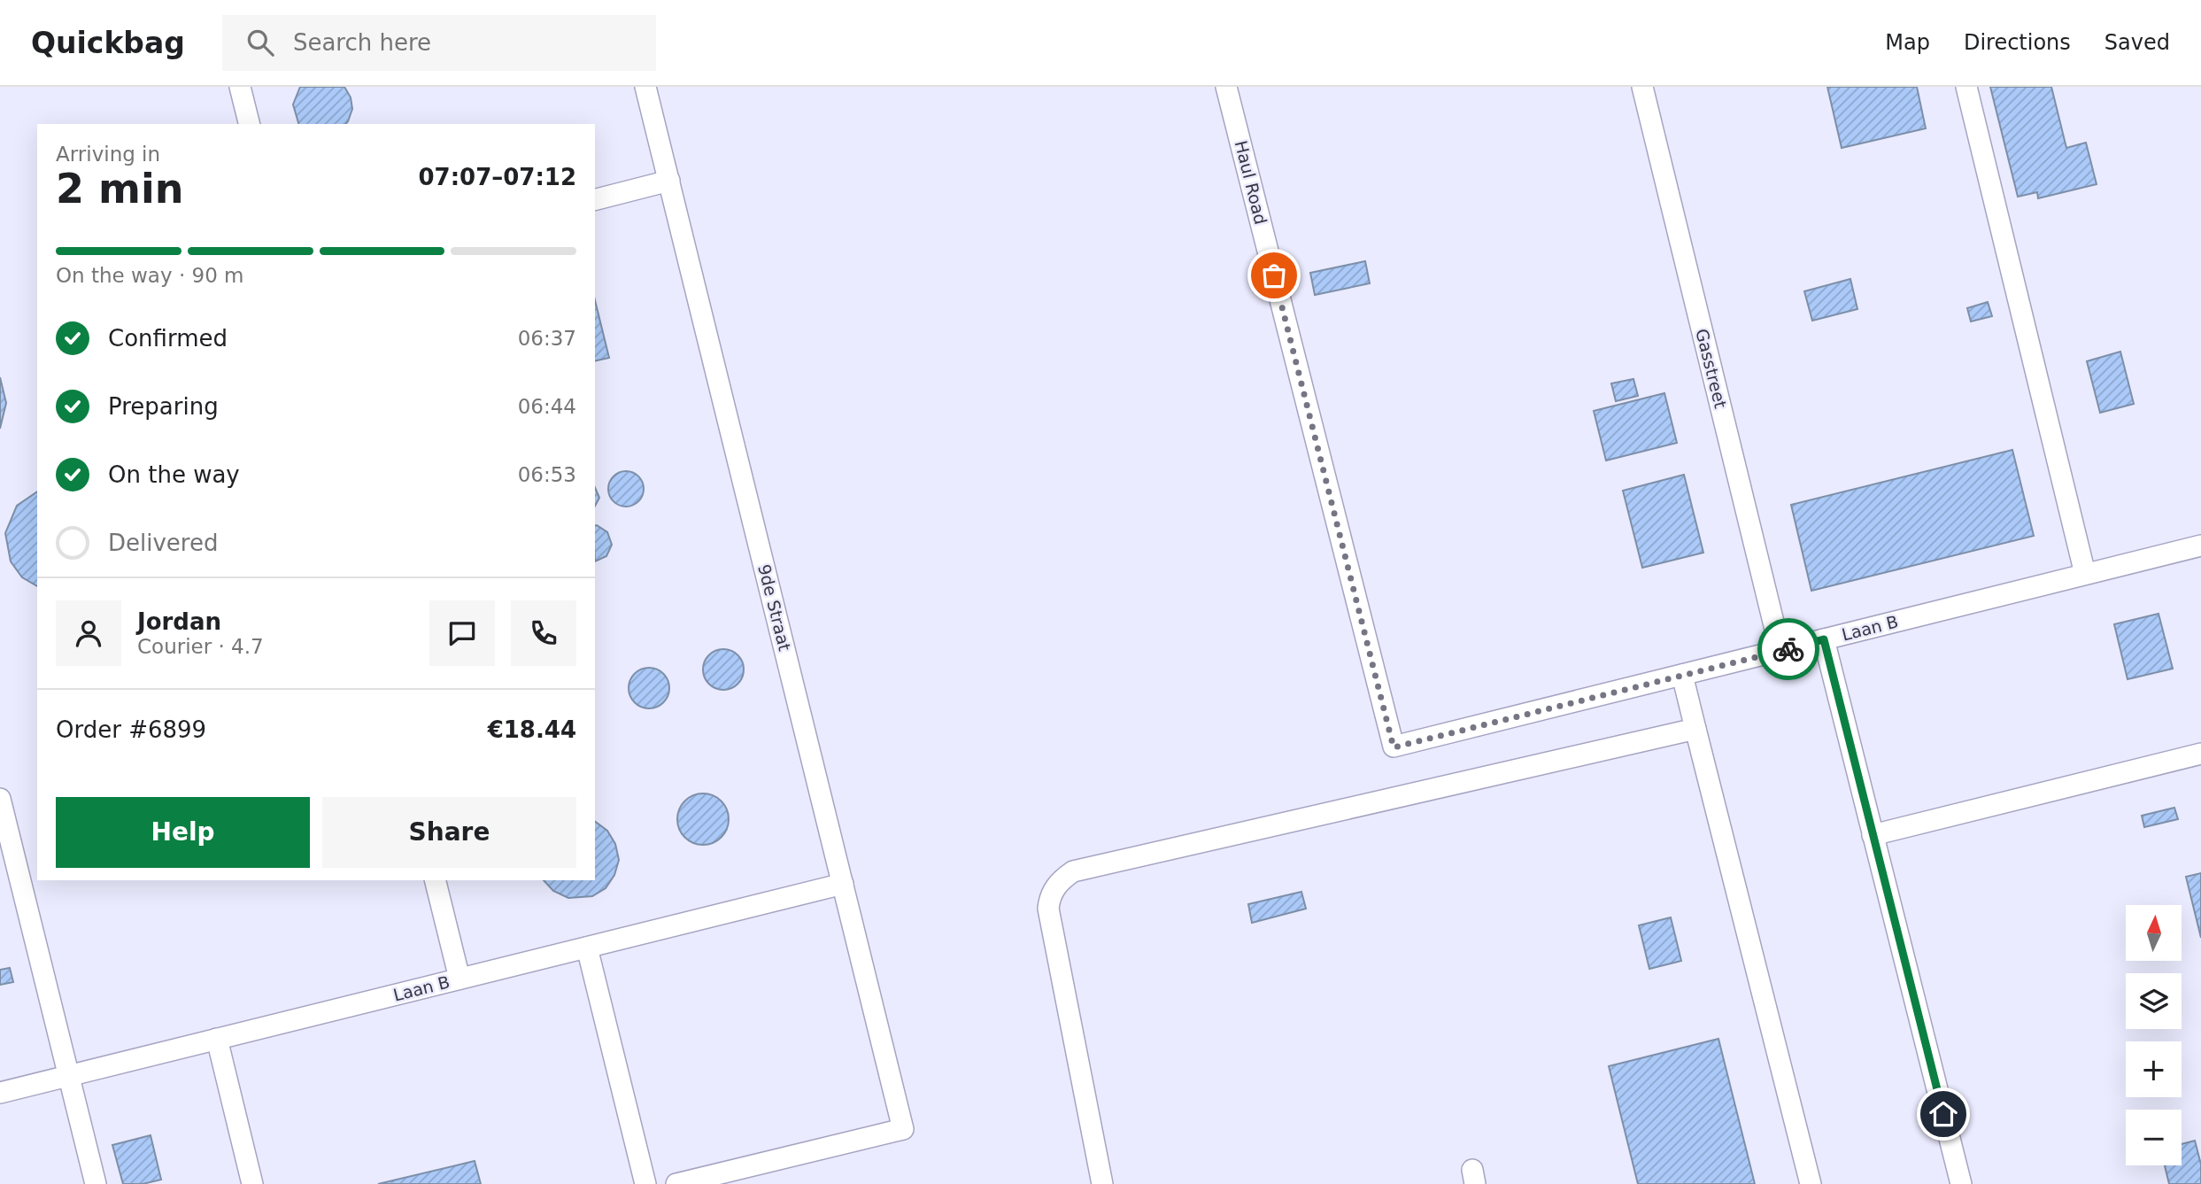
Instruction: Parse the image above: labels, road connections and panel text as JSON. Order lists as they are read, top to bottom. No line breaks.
{"streets":{"lane":["Haul Road","Gasstreet","9de Straat","Laan B"]},"crossings":[["Haul Road","Laan B"],["Gasstreet","Laan B"],["9de Straat","Laan B"]],"north":"top","page":{"header":"Quickbag","search":"Search here","nav":["Map","Directions","Saved"],"heading":["2 min","Arriving in","07:07–07:12"],"panel":["Jordan","Courier · 4.7","Order #6899","€18.44"],"bar":"On the way · 90 m","list":[["Confirmed","06:37"],["Preparing","06:44"],["On the way","06:53"],"Delivered"],"buttons":["Help","Share"],"map_buttons":["+","−"]}}
